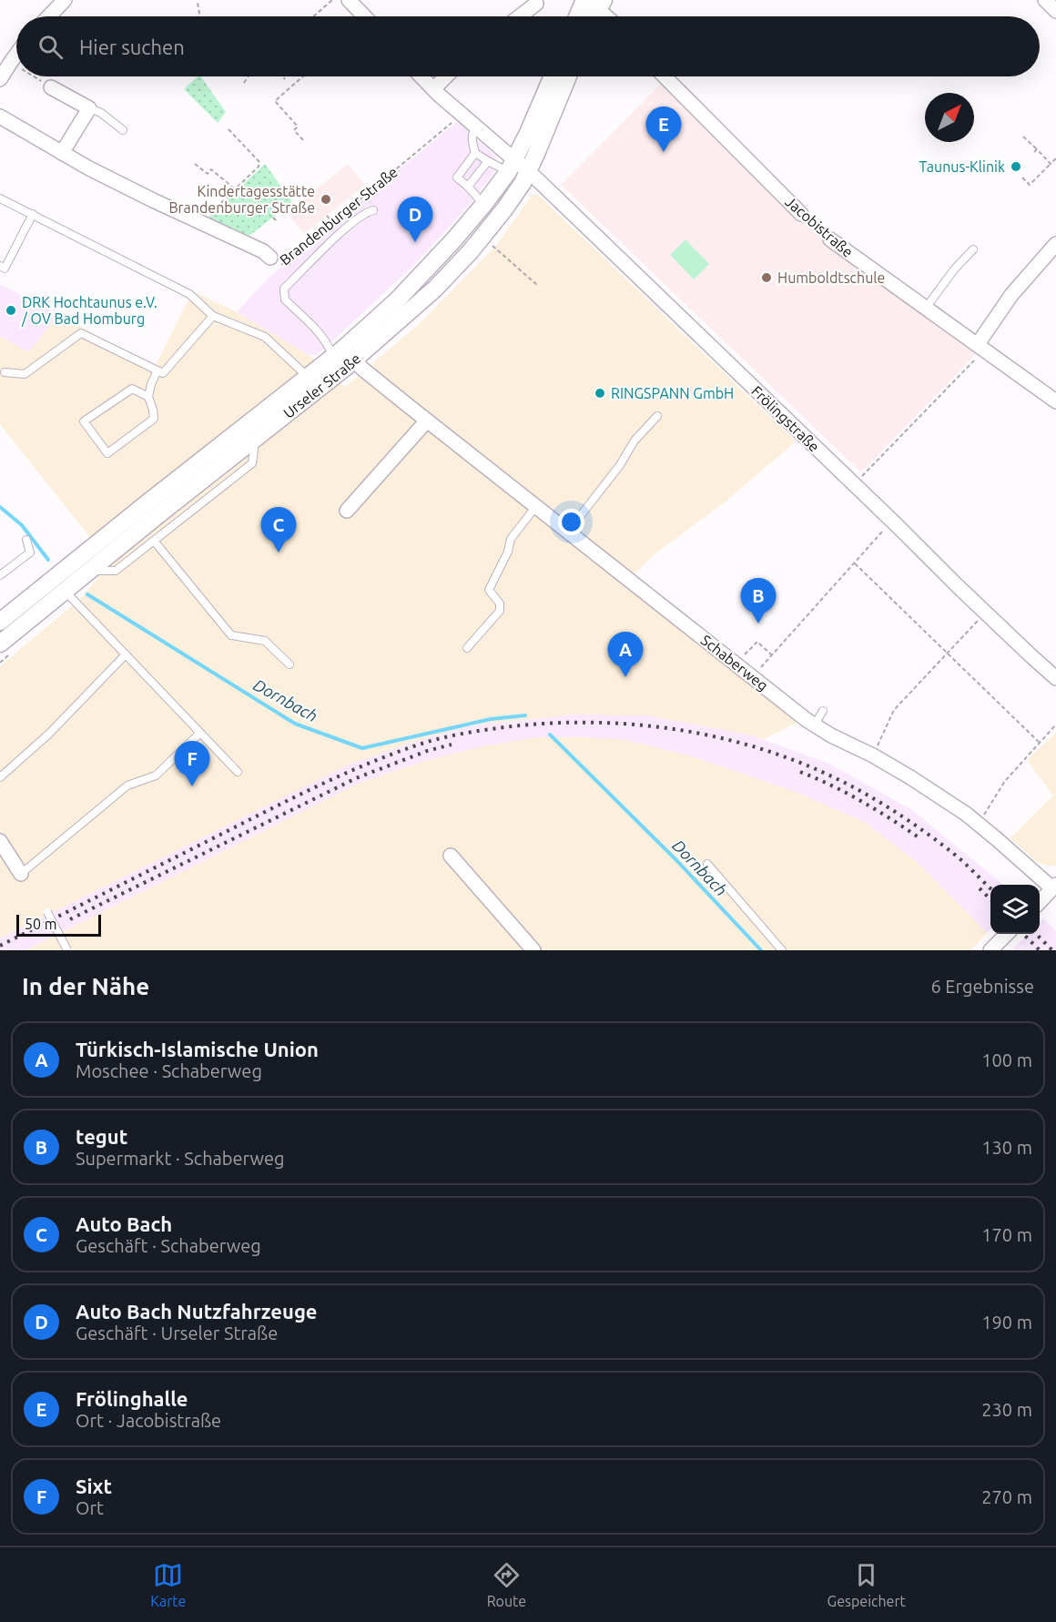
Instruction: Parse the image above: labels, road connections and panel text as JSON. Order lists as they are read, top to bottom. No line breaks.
{"streets":{"street":["Brandenburger Straße","Jacobistraße","Urseler Straße","Frölingstraße","Schaberweg"]},"crossings":[["Brandenburger Straße","Frölingstraße"],["Urseler Straße","Frölingstraße"],["Urseler Straße","Schaberweg"]],"water":["Dornbach"],"places":["Taunus-Klinik","Kindertagesstätte Brandenburger Straße","Humboldtschule","DRK Hochtaunus e.V. / OV Bad Homburg","RINGSPANN GmbH"],"scale_bar":"50 m","north":"top right","page":{"search":"Hier suchen","pins":["E","D","C","B","A","F"],"scale":"50 m","heading":["In der Nähe","6 Ergebnisse"],"list":[{"mark":"A","name":"Türkisch-Islamische Union","note":"Moschee · Schaberweg","value":"100 m"},{"mark":"B","name":"tegut","note":"Supermarkt · Schaberweg","value":"130 m"},{"mark":"C","name":"Auto Bach","note":"Geschäft · Schaberweg","value":"170 m"},{"mark":"D","name":"Auto Bach Nutzfahrzeuge","note":"Geschäft · Urseler Straße","value":"190 m"},{"mark":"E","name":"Frölinghalle","note":"Ort · Jacobistraße","value":"230 m"},{"mark":"F","name":"Sixt","note":"Ort","value":"270 m"}],"nav":["Karte","Route","Gespeichert"]}}
